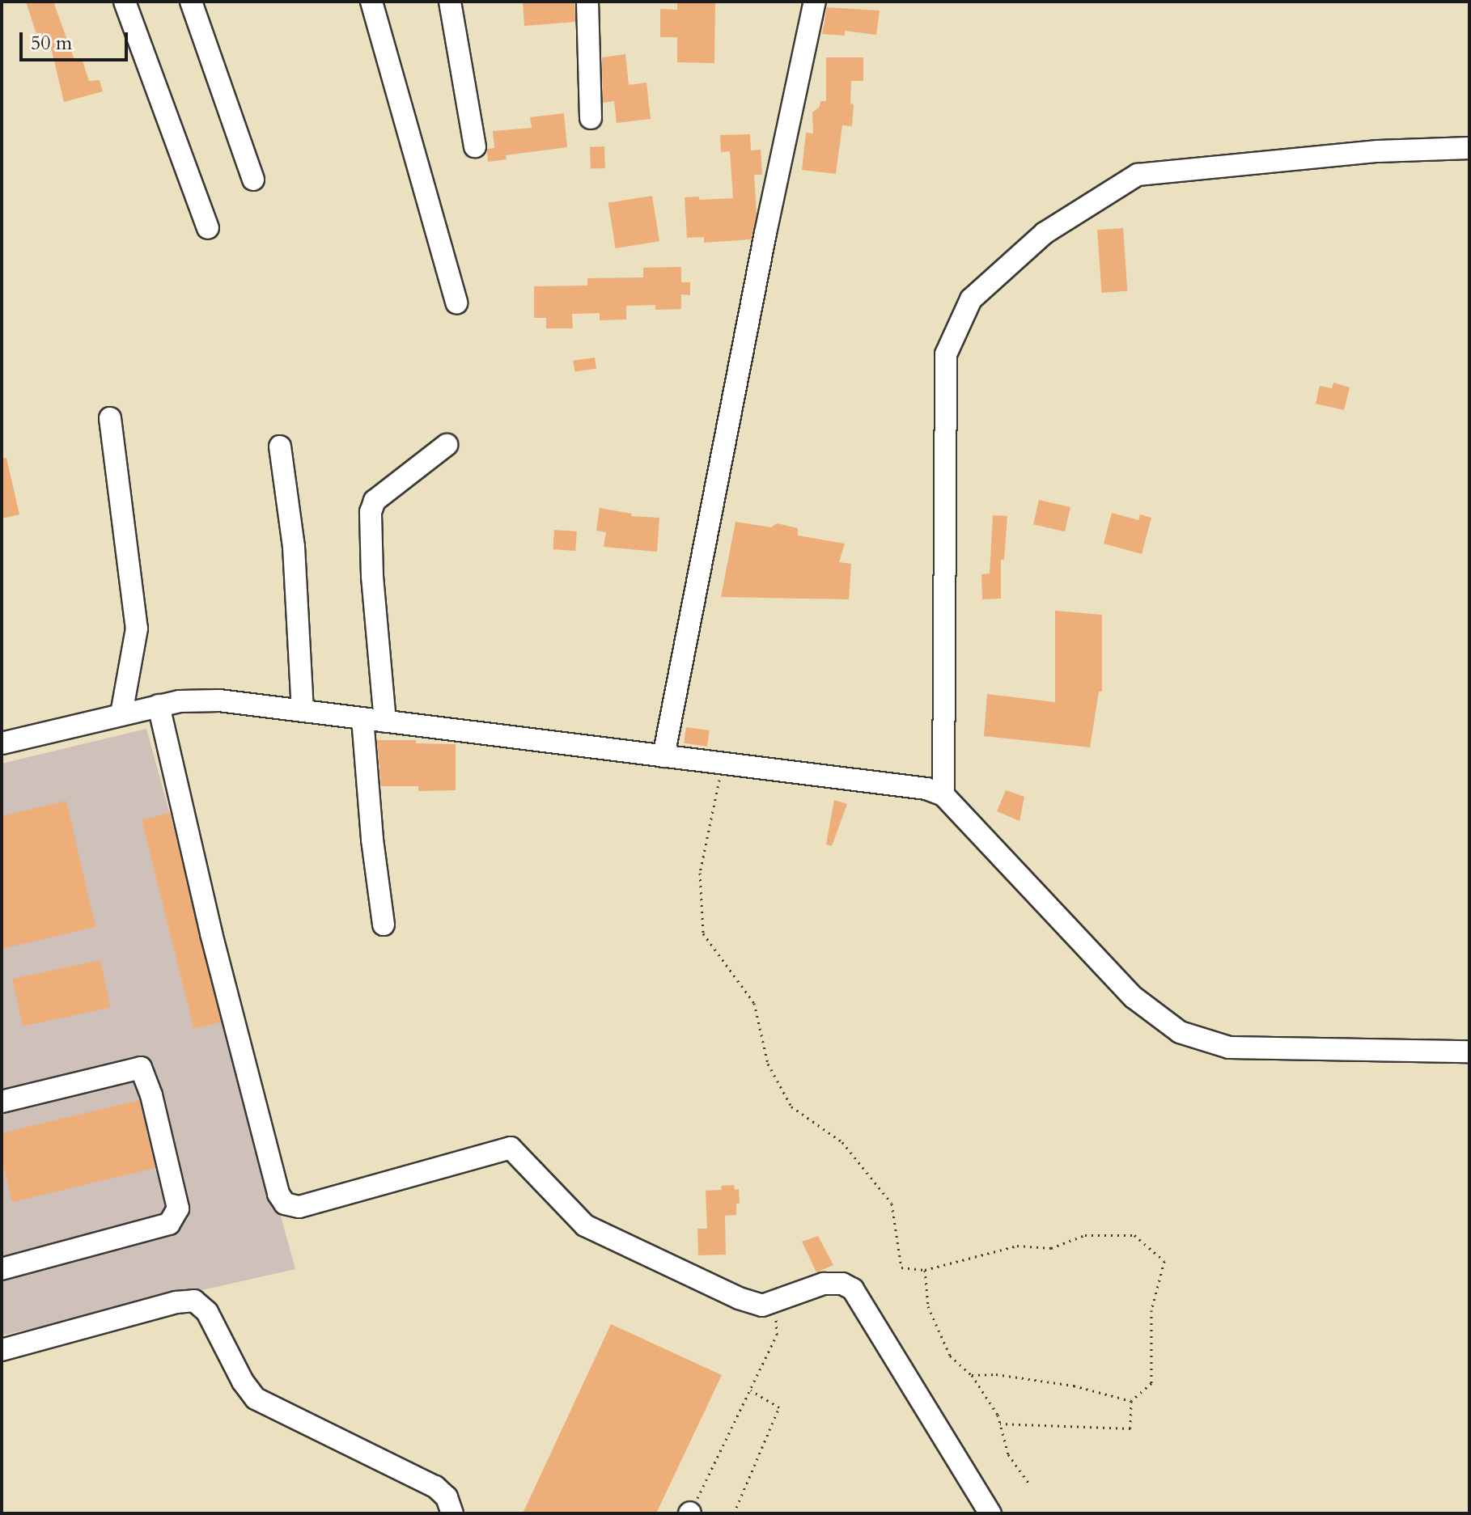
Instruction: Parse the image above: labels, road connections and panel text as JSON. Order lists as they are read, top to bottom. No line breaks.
{"scale_bar":"50 m"}
